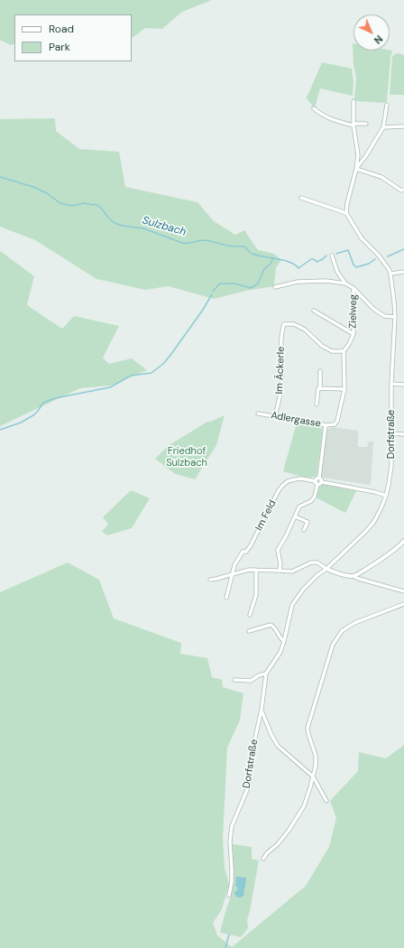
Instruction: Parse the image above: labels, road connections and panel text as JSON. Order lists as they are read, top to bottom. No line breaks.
{"streets":{"street":["Zielweg","Im Äckerle","Adlergasse","Dorfstraße","Im Feld"]},"crossings":[["Zielweg","Im Äckerle"],["Im Äckerle","Adlergasse"]],"water":["Sulzbach"],"parks":["Friedhof Sulzbach"],"legend":["Road","Park"],"north":"bottom right"}
